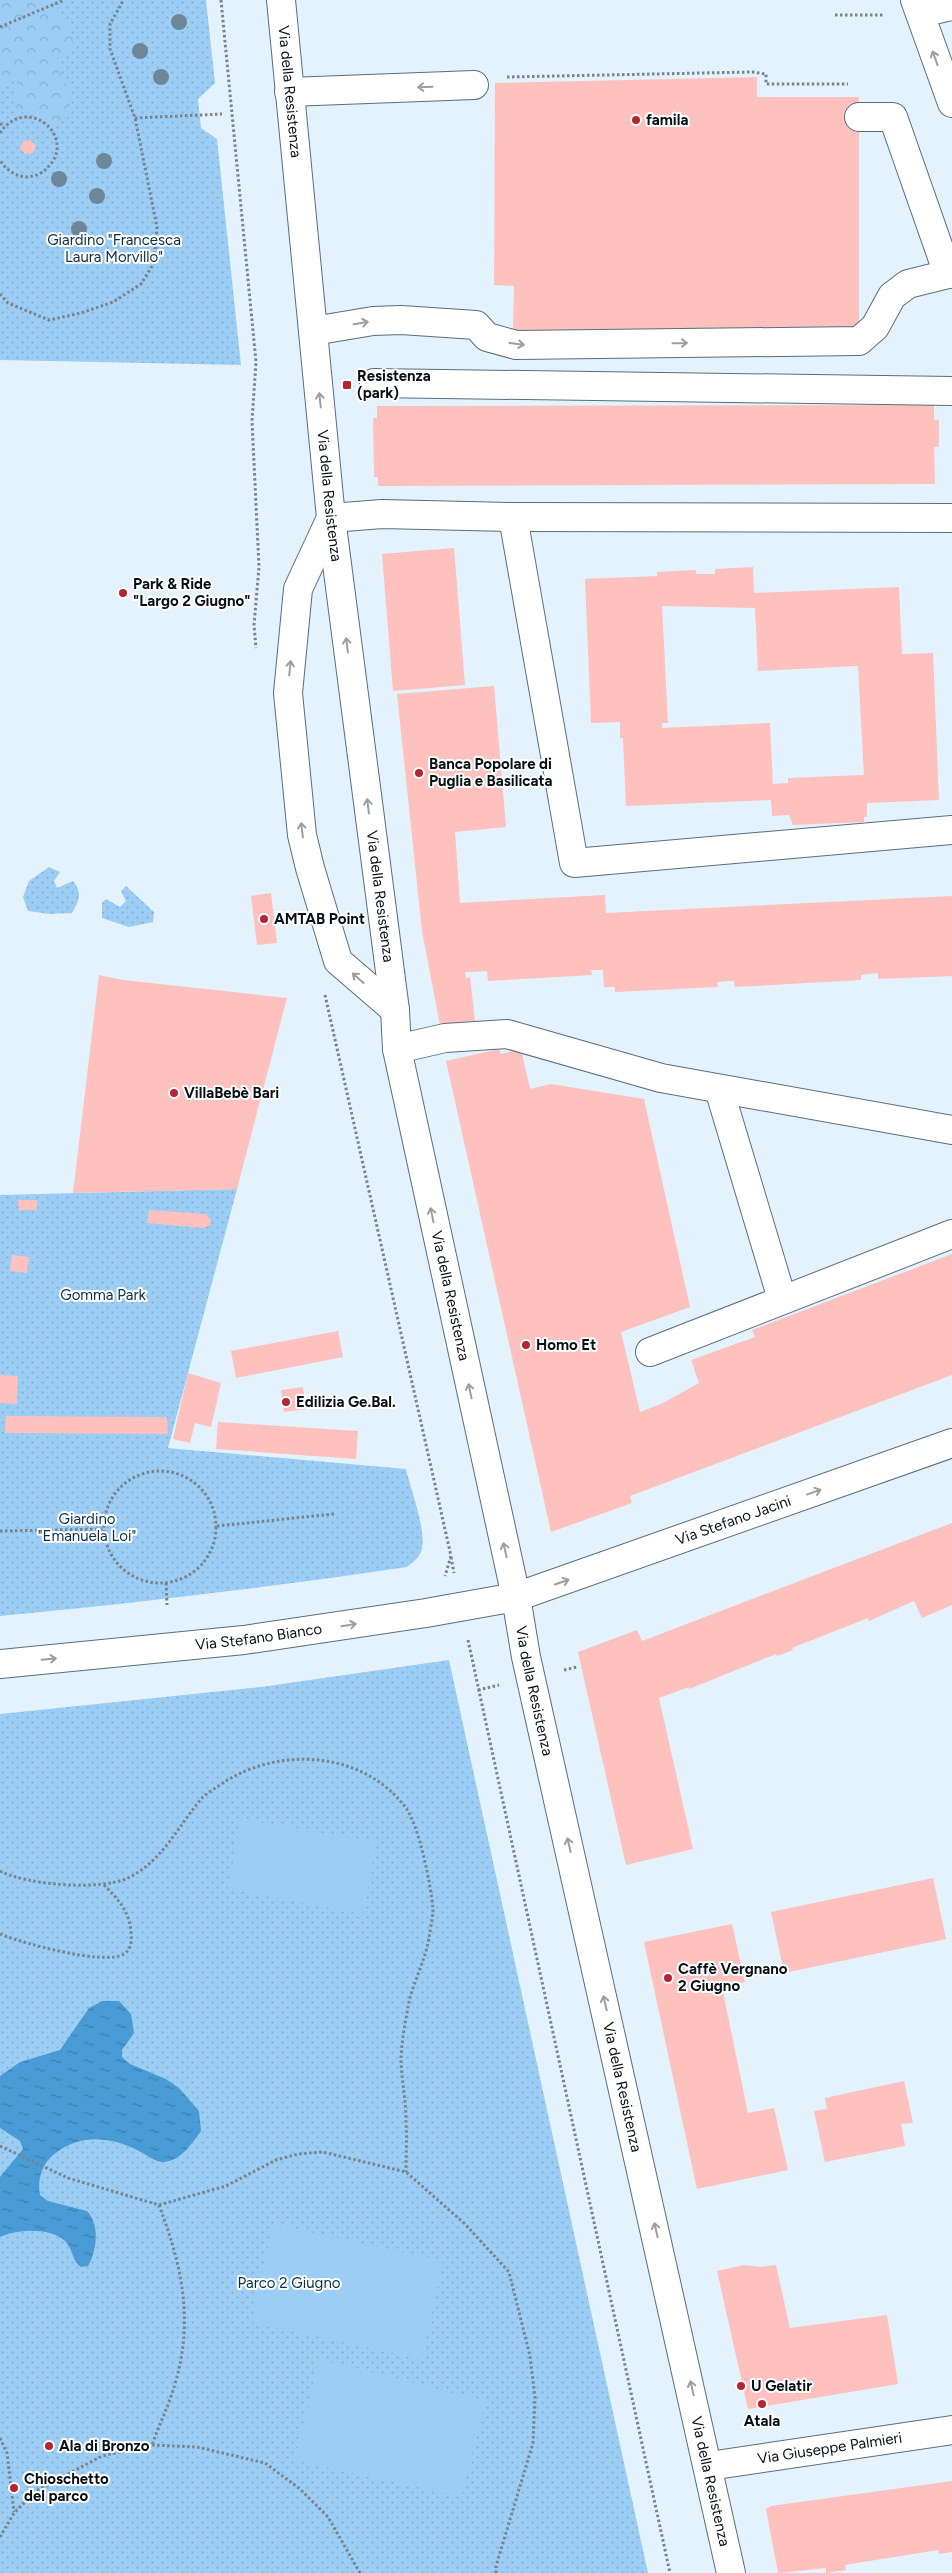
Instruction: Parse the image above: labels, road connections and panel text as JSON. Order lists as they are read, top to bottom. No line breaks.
{"streets":{"street":["Via della Resistenza","Via Stefano Jacini","Via Stefano Bianco","Via Giuseppe Palmieri"]},"crossings":[["Via della Resistenza","Via Stefano Jacini"],["Via della Resistenza","Via Stefano Bianco"],["Via della Resistenza","Via Giuseppe Palmieri"],["Via Stefano Jacini","Via Stefano Bianco"]],"one_way":["Via della Resistenza","Via Stefano Bianco"],"parks":["Giardino \"Francesca Laura Morvillo\"","Gomma Park","Giardino \"Emanuela Loi\"","Parco 2 Giugno"],"places":{"other":["famila","Park & Ride \"Largo 2 Giugno\"","Banca Popolare di Puglia e Basilicata","AMTAB Point","VillaBebè Bari","Homo Et","Edilizia Ge.Bal.","Caffè Vergnano 2 Giugno","U Gelatir","Atala","Ala di Bronzo","Chioschetto del parco"],"transit":["Resistenza (park)"]}}
